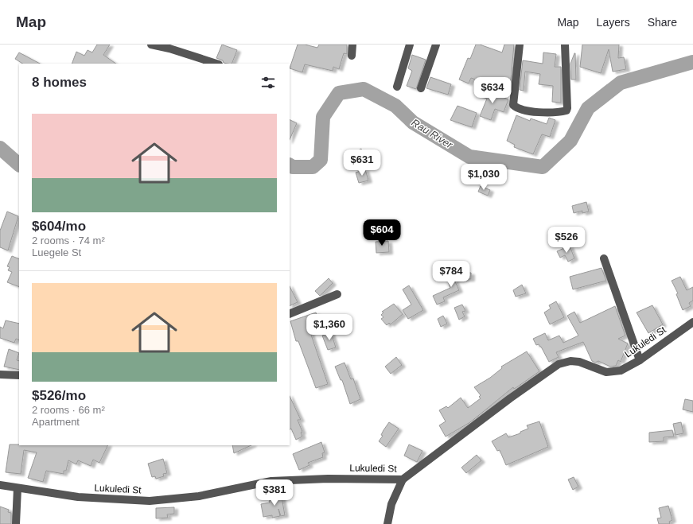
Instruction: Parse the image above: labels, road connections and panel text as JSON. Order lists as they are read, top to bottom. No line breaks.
{"streets":{"street":["Lukuledi St"]},"water":["Rau River"],"page":{"header":"Map","nav":["Map","Layers","Share"],"heading":"8 homes","price":["$634","$631","$1,030","$604","$526","$784","$1,360","$381"],"list":[{"name":"$604/mo","note":"2 rooms · 74 m² · Luegele St"},{"name":"$526/mo","note":"2 rooms · 66 m² · Apartment"}]}}
